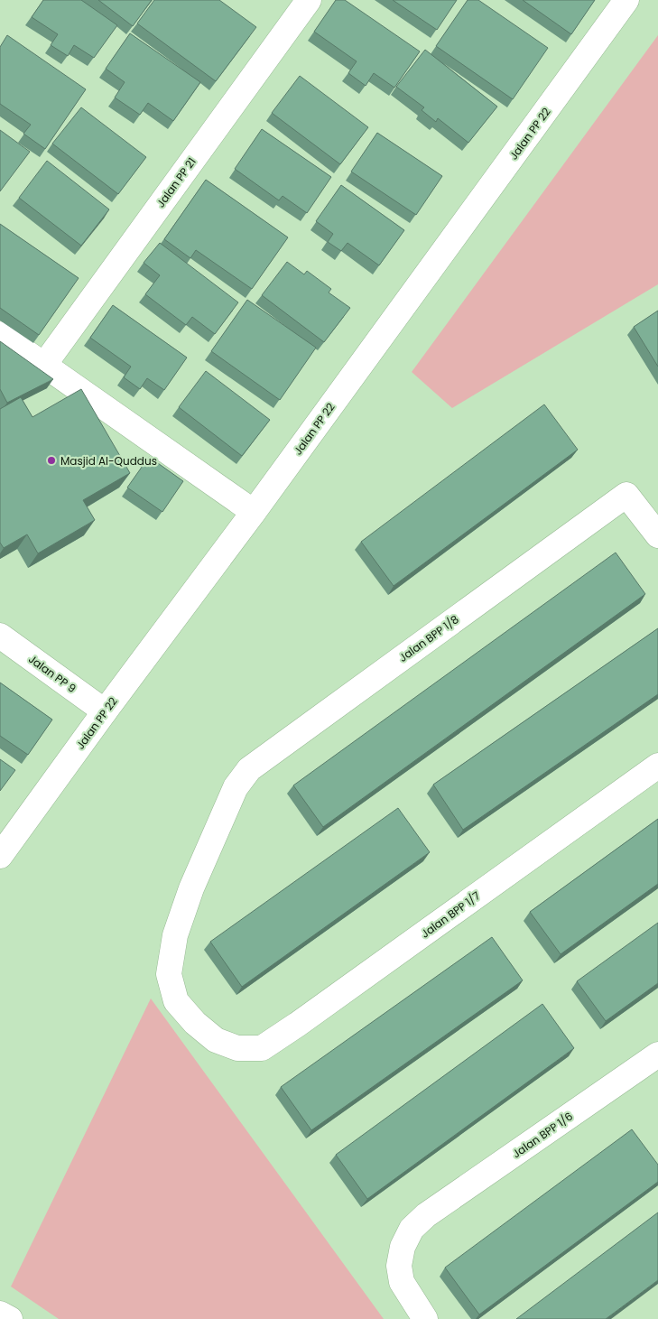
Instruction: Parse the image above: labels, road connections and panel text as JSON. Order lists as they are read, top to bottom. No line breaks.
{"streets":{"street":["Jalan PP 22","Jalan PP 21","Jalan BPP 1/8","Jalan PP 9","Jalan BPP 1/7","Jalan BPP 1/6"]},"crossings":[["Jalan PP 22","Jalan PP 9"],["Jalan BPP 1/8","Jalan BPP 1/7"]],"places":["Masjid Al-Quddus"]}
